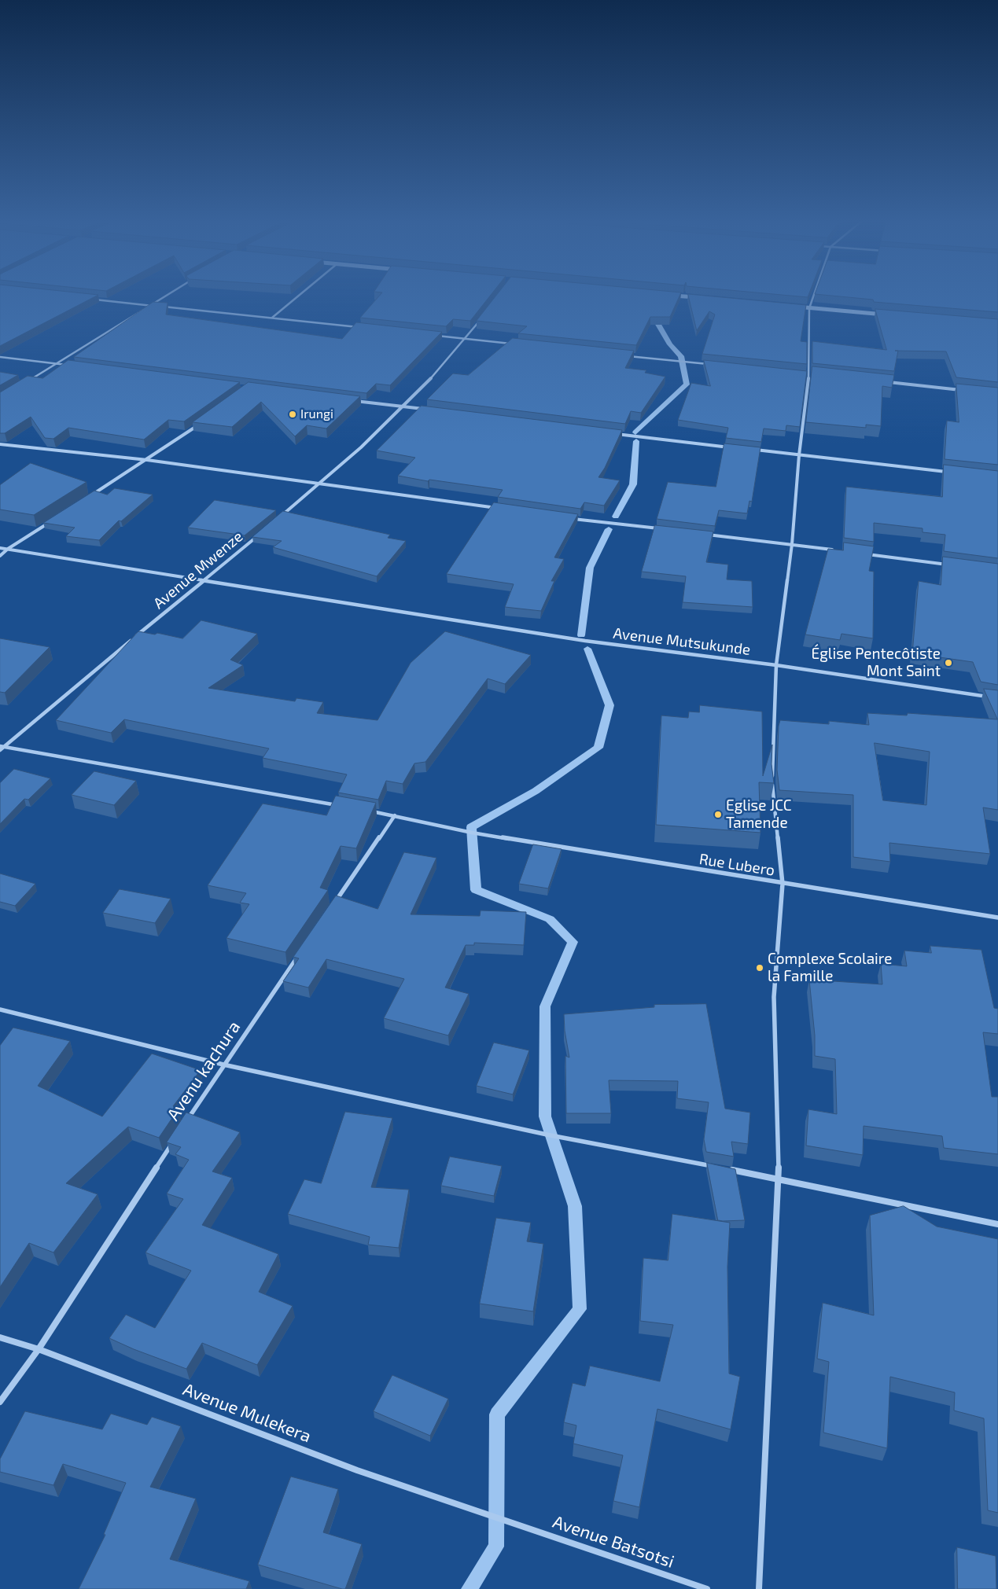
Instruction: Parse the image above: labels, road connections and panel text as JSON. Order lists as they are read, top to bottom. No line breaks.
{"streets":{"street":["Avenue Mwenze","Avenue Mutsukunde","Rue Lubero","Avenu kachura","Avenue Mulekera","Avenue Batsotsi"]},"crossings":[["Avenue Mwenze","Avenue Mutsukunde"],["Avenu kachura","Avenue Mulekera"],["Avenue Mulekera","Avenue Batsotsi"]],"places":["Irungi","Église Pentecôtiste Mont Saint","Eglise JCC Tamende","Complexe Scolaire la Famille"]}
